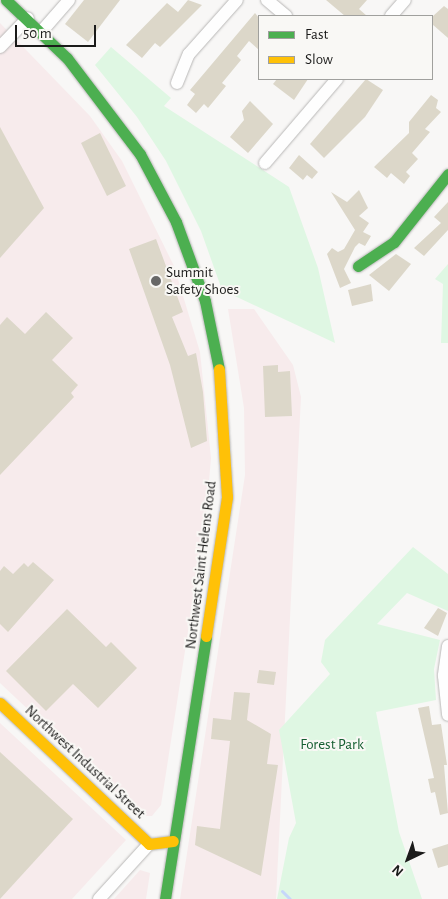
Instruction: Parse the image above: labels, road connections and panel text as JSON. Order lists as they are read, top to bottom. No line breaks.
{"streets":{"main road":["Northwest Saint Helens Road","Northwest Industrial Street"]},"parks":["Forest Park"],"places":["Summit Safety Shoes"],"legend":["Fast","Slow"],"scale_bar":"50 m","north":"bottom left"}
